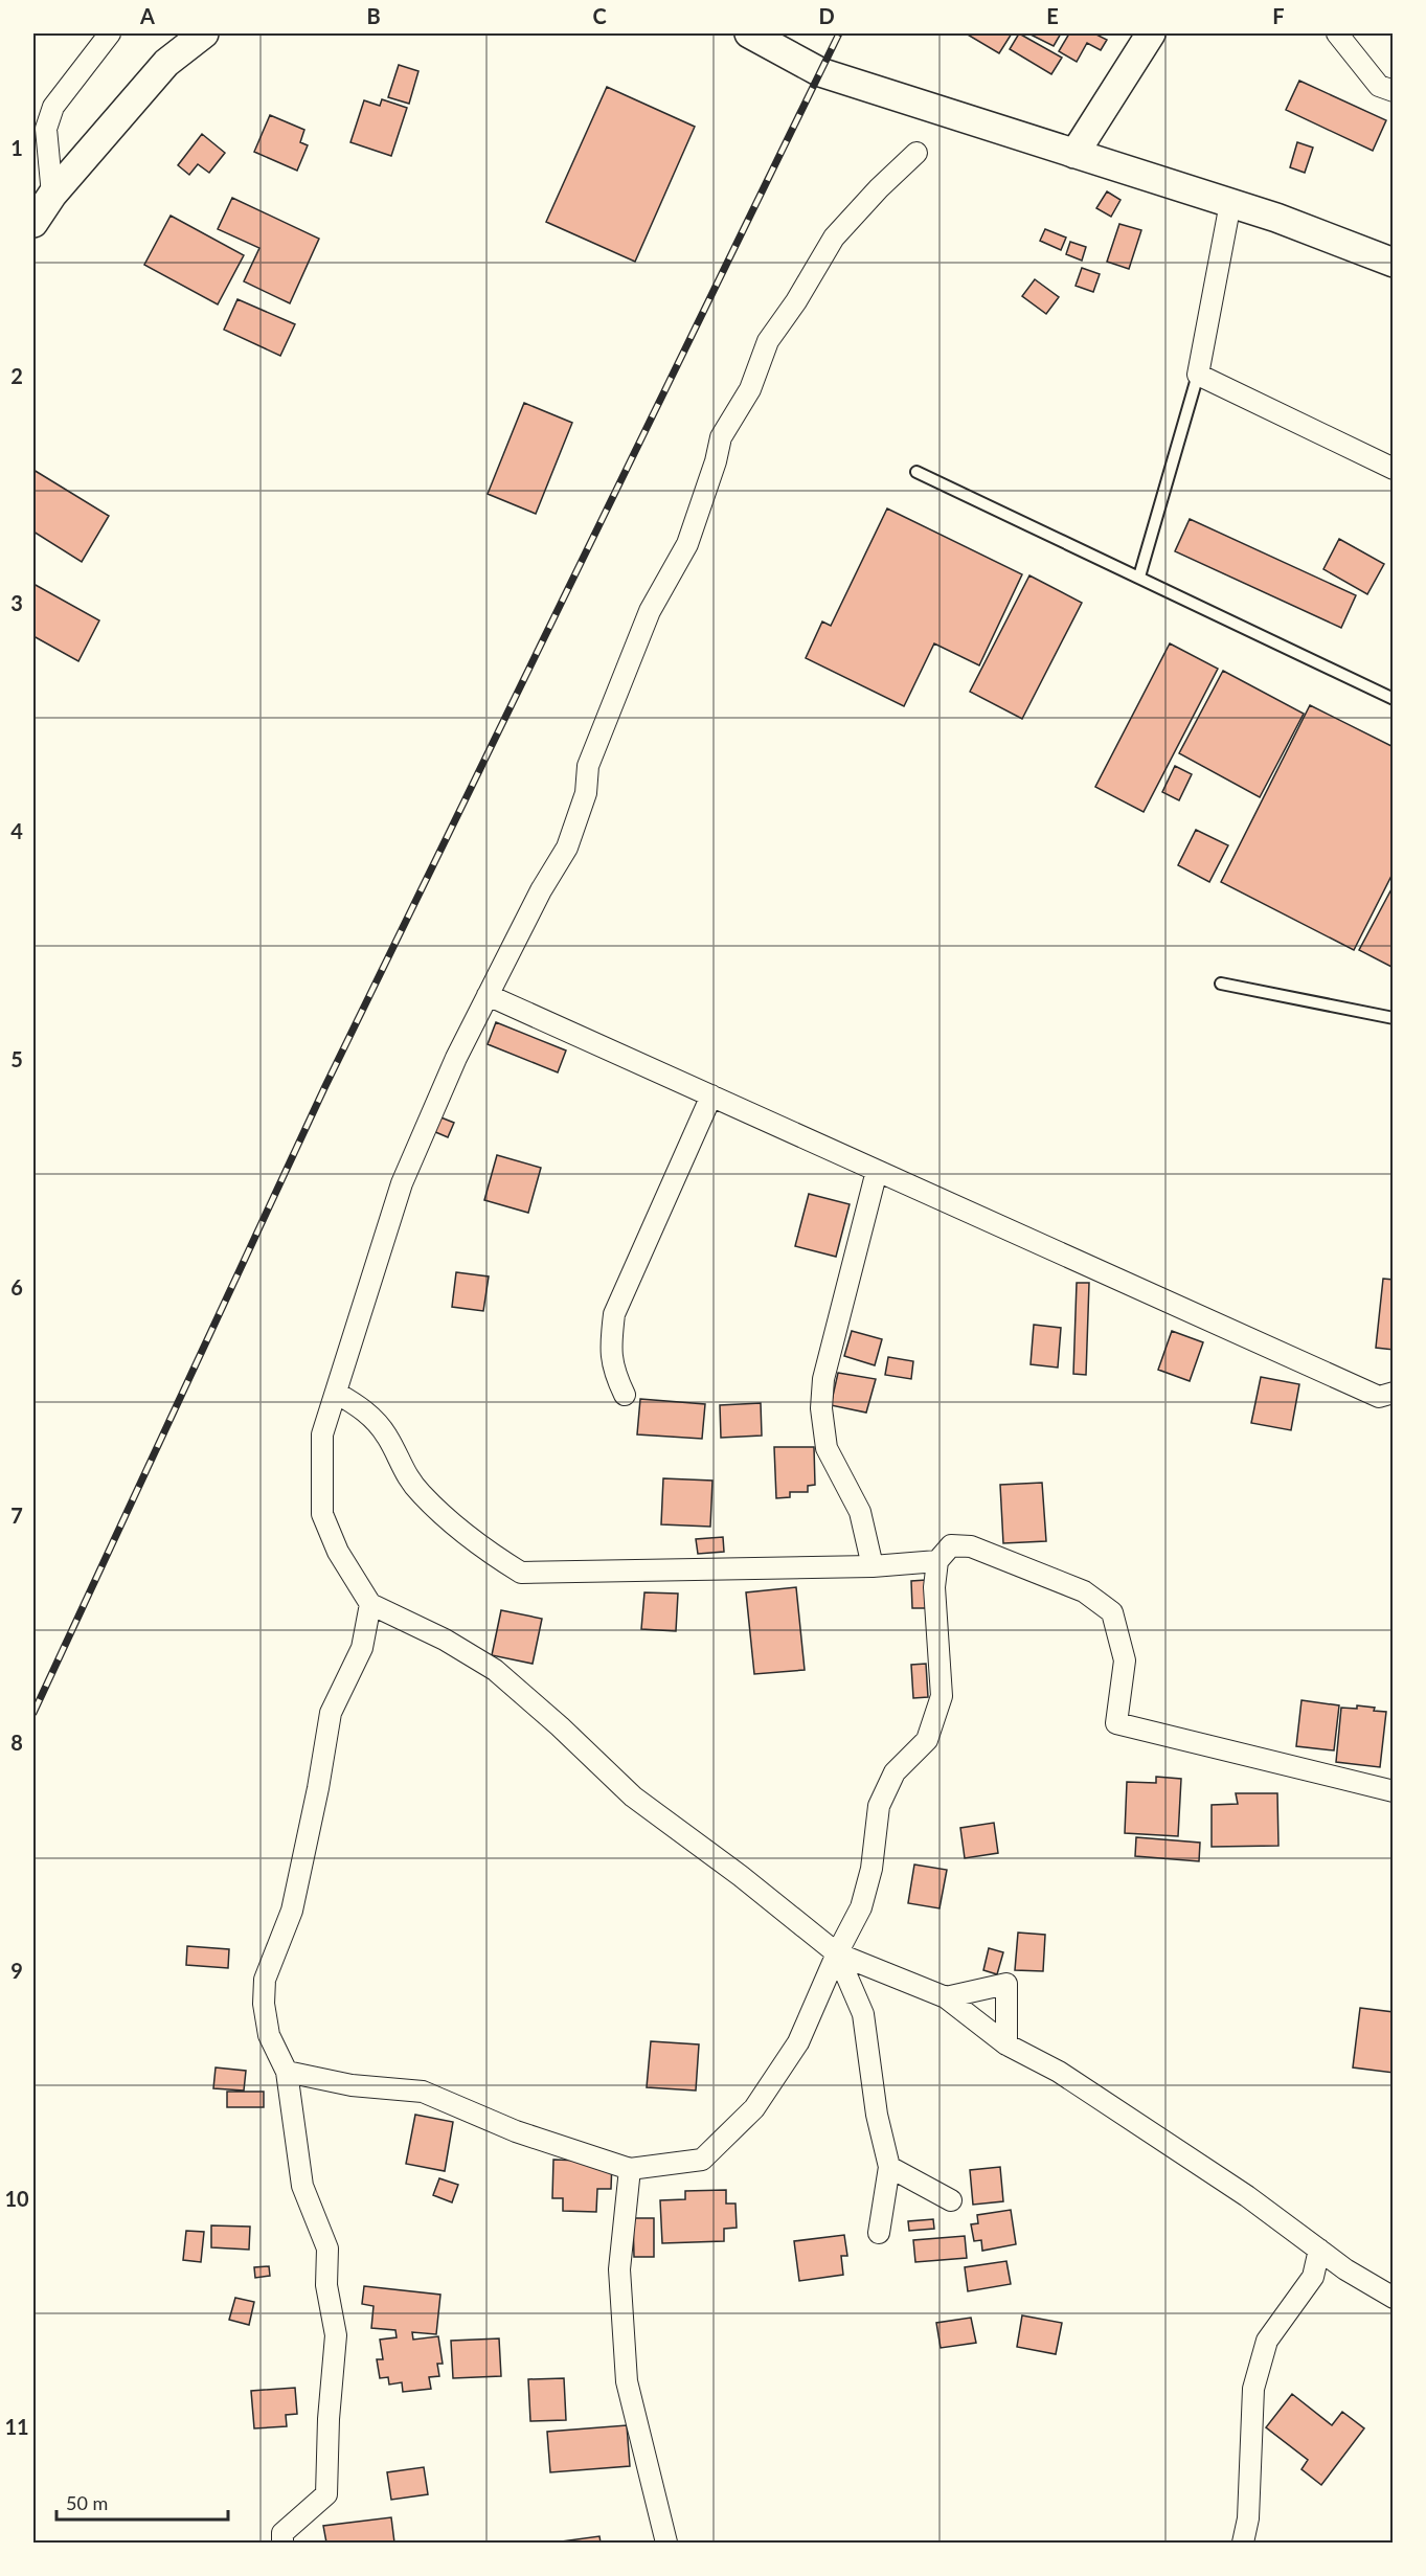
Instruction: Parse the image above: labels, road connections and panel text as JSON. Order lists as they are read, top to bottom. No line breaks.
{"scale_bar":"50 m","grid":{"columns":["A","B","C","D","E","F"],"rows":["1","2","3","4","5","6","7","8","9","10","11"]}}
